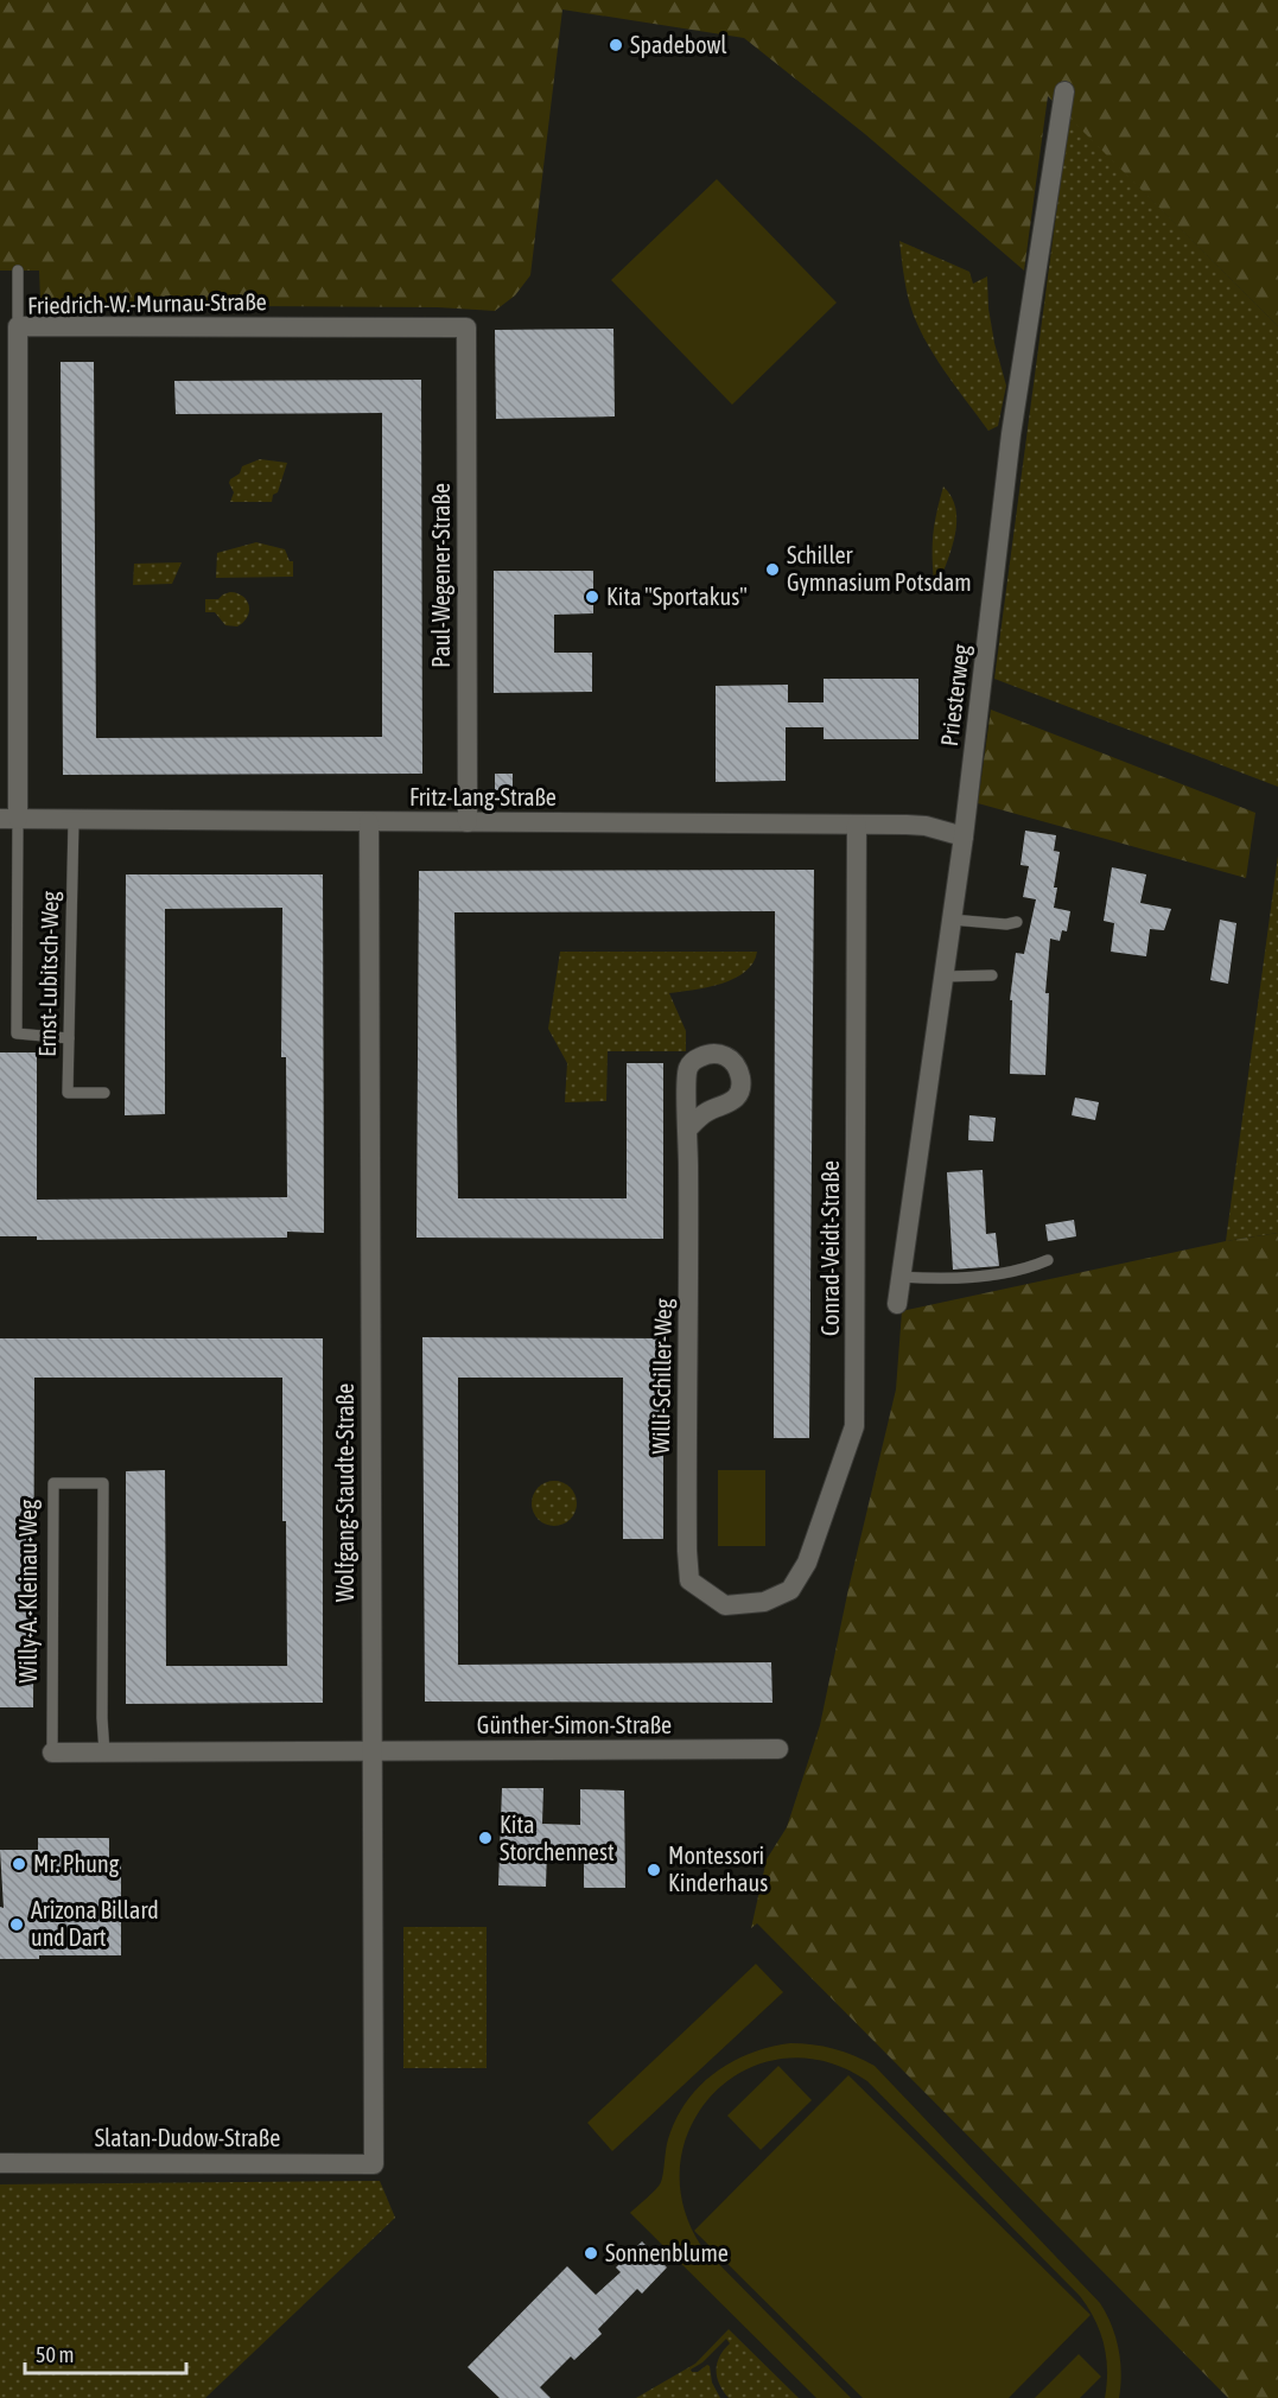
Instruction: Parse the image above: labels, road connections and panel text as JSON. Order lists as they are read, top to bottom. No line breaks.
{"streets":{"street":["Friedrich-W.-Murnau-Straße","Paul-Wegener-Straße","Priesterweg","Fritz-Lang-Straße","Conrad-Veidt-Straße","Willi-Schiller-Weg","Wolfgang-Staudte-Straße","Willy-A.-Kleinau-Weg","Günther-Simon-Straße","Slatan-Dudow-Straße"],"lane":["Ernst-Lubitsch-Weg"]},"crossings":[["Friedrich-W.-Murnau-Straße","Paul-Wegener-Straße"],["Friedrich-W.-Murnau-Straße","Fritz-Lang-Straße"],["Paul-Wegener-Straße","Fritz-Lang-Straße"],["Priesterweg","Fritz-Lang-Straße"],["Fritz-Lang-Straße","Ernst-Lubitsch-Weg"],["Fritz-Lang-Straße","Conrad-Veidt-Straße"],["Fritz-Lang-Straße","Wolfgang-Staudte-Straße"],["Conrad-Veidt-Straße","Willi-Schiller-Weg"],["Wolfgang-Staudte-Straße","Willy-A.-Kleinau-Weg"],["Wolfgang-Staudte-Straße","Günther-Simon-Straße"],["Wolfgang-Staudte-Straße","Slatan-Dudow-Straße"],["Willy-A.-Kleinau-Weg","Günther-Simon-Straße"]],"places":["Spadebowl","Schiller Gymnasium Potsdam","Kita \"Sportakus\"","Kita Storchennest","Mr. Phung","Montessori Kinderhaus","Arizona Billard und Dart","Sonnenblume"],"scale_bar":"50 m"}
